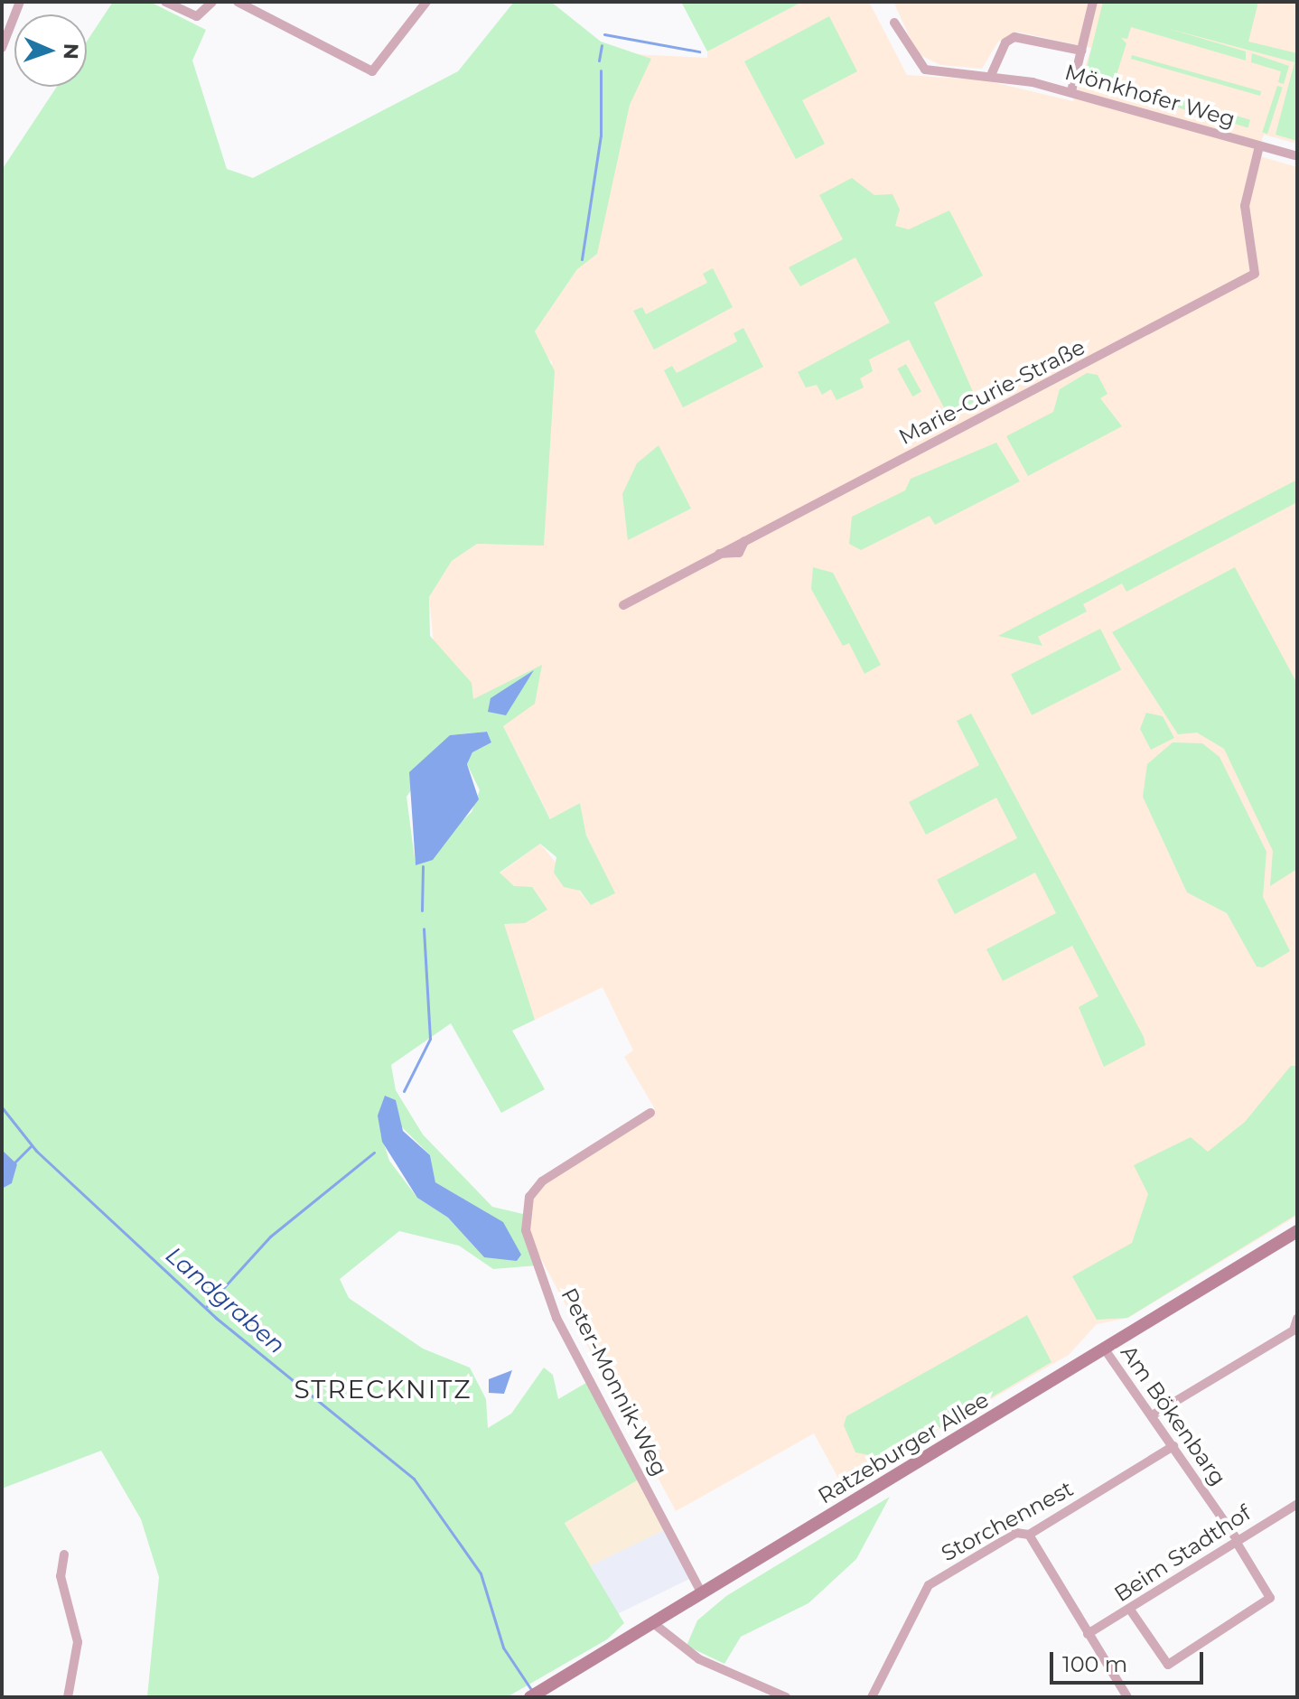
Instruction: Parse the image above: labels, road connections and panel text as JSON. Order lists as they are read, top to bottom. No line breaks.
{"streets":{"main road":["Ratzeburger Allee"],"street":["Mönkhofer Weg","Marie-Curie-Straße","Peter-Monnik-Weg","Am Bökenbarg","Storchennest","Beim Stadthof"]},"crossings":[["Mönkhofer Weg","Marie-Curie-Straße"],["Peter-Monnik-Weg","Ratzeburger Allee"],["Am Bökenbarg","Ratzeburger Allee"],["Am Bökenbarg","Storchennest"],["Am Bökenbarg","Beim Stadthof"]],"districts":["STRECKNITZ"],"water":["Landgraben"],"scale_bar":"100 m","north":"right"}
